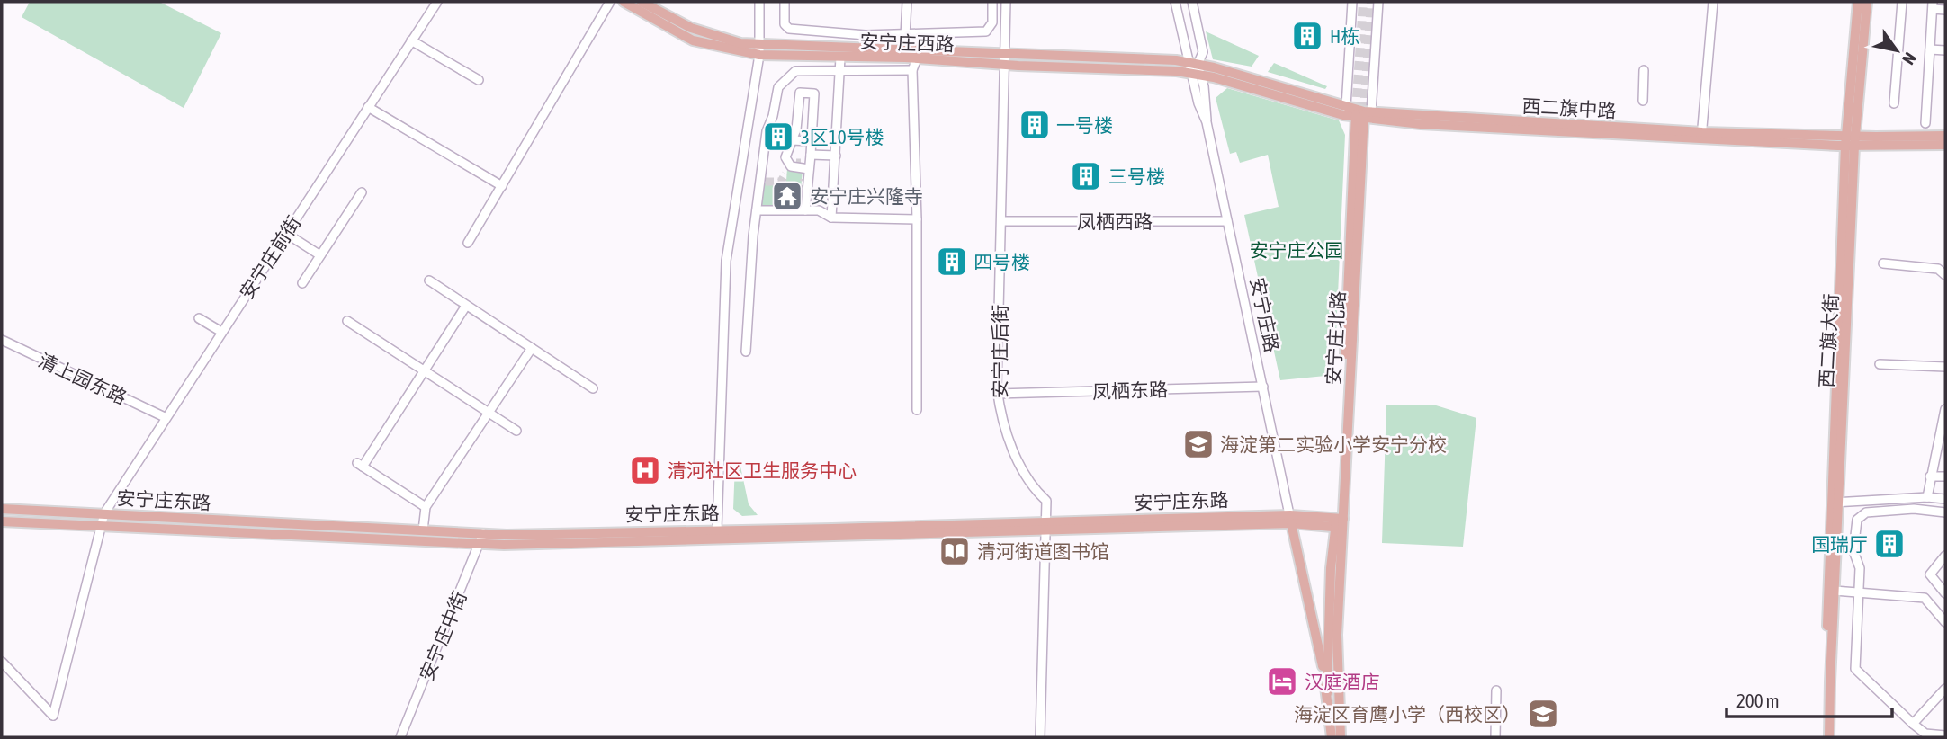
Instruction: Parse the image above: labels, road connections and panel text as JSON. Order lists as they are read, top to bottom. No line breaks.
{"streets":{"main road":["安宁庄西路","西二旗中路","安宁庄路","安宁庄北路","西二旗大街","安宁庄东路"],"street":["凤栖西路","安宁庄前街","安宁庄后街","清上园东路","凤栖东路","安宁庄中街"]},"crossings":[["安宁庄西路","西二旗中路"],["安宁庄西路","安宁庄路"],["安宁庄西路","安宁庄后街"],["西二旗中路","安宁庄路"],["西二旗中路","安宁庄北路"],["西二旗中路","西二旗大街"],["凤栖西路","安宁庄路"],["凤栖西路","安宁庄后街"],["安宁庄前街","清上园东路"],["安宁庄前街","安宁庄东路"],["安宁庄路","安宁庄北路"],["安宁庄路","凤栖东路"],["安宁庄路","安宁庄东路"],["安宁庄北路","安宁庄东路"],["安宁庄后街","凤栖东路"],["安宁庄后街","安宁庄东路"],["安宁庄东路","安宁庄中街"]],"parks":["安宁庄公园"],"places":{"building":["H栋","一号楼","3区10号楼","三号楼","四号楼","国瑞厅"],"temple":["安宁庄兴隆寺"],"school or university":["海淀第二实验小学安宁分校","海淀区育鹰小学（西校区）"],"hospital":["清河社区卫生服务中心"],"library":["清河街道图书馆"],"hotel":["汉庭酒店"]},"scale_bar":"200 m","north":"bottom right"}
